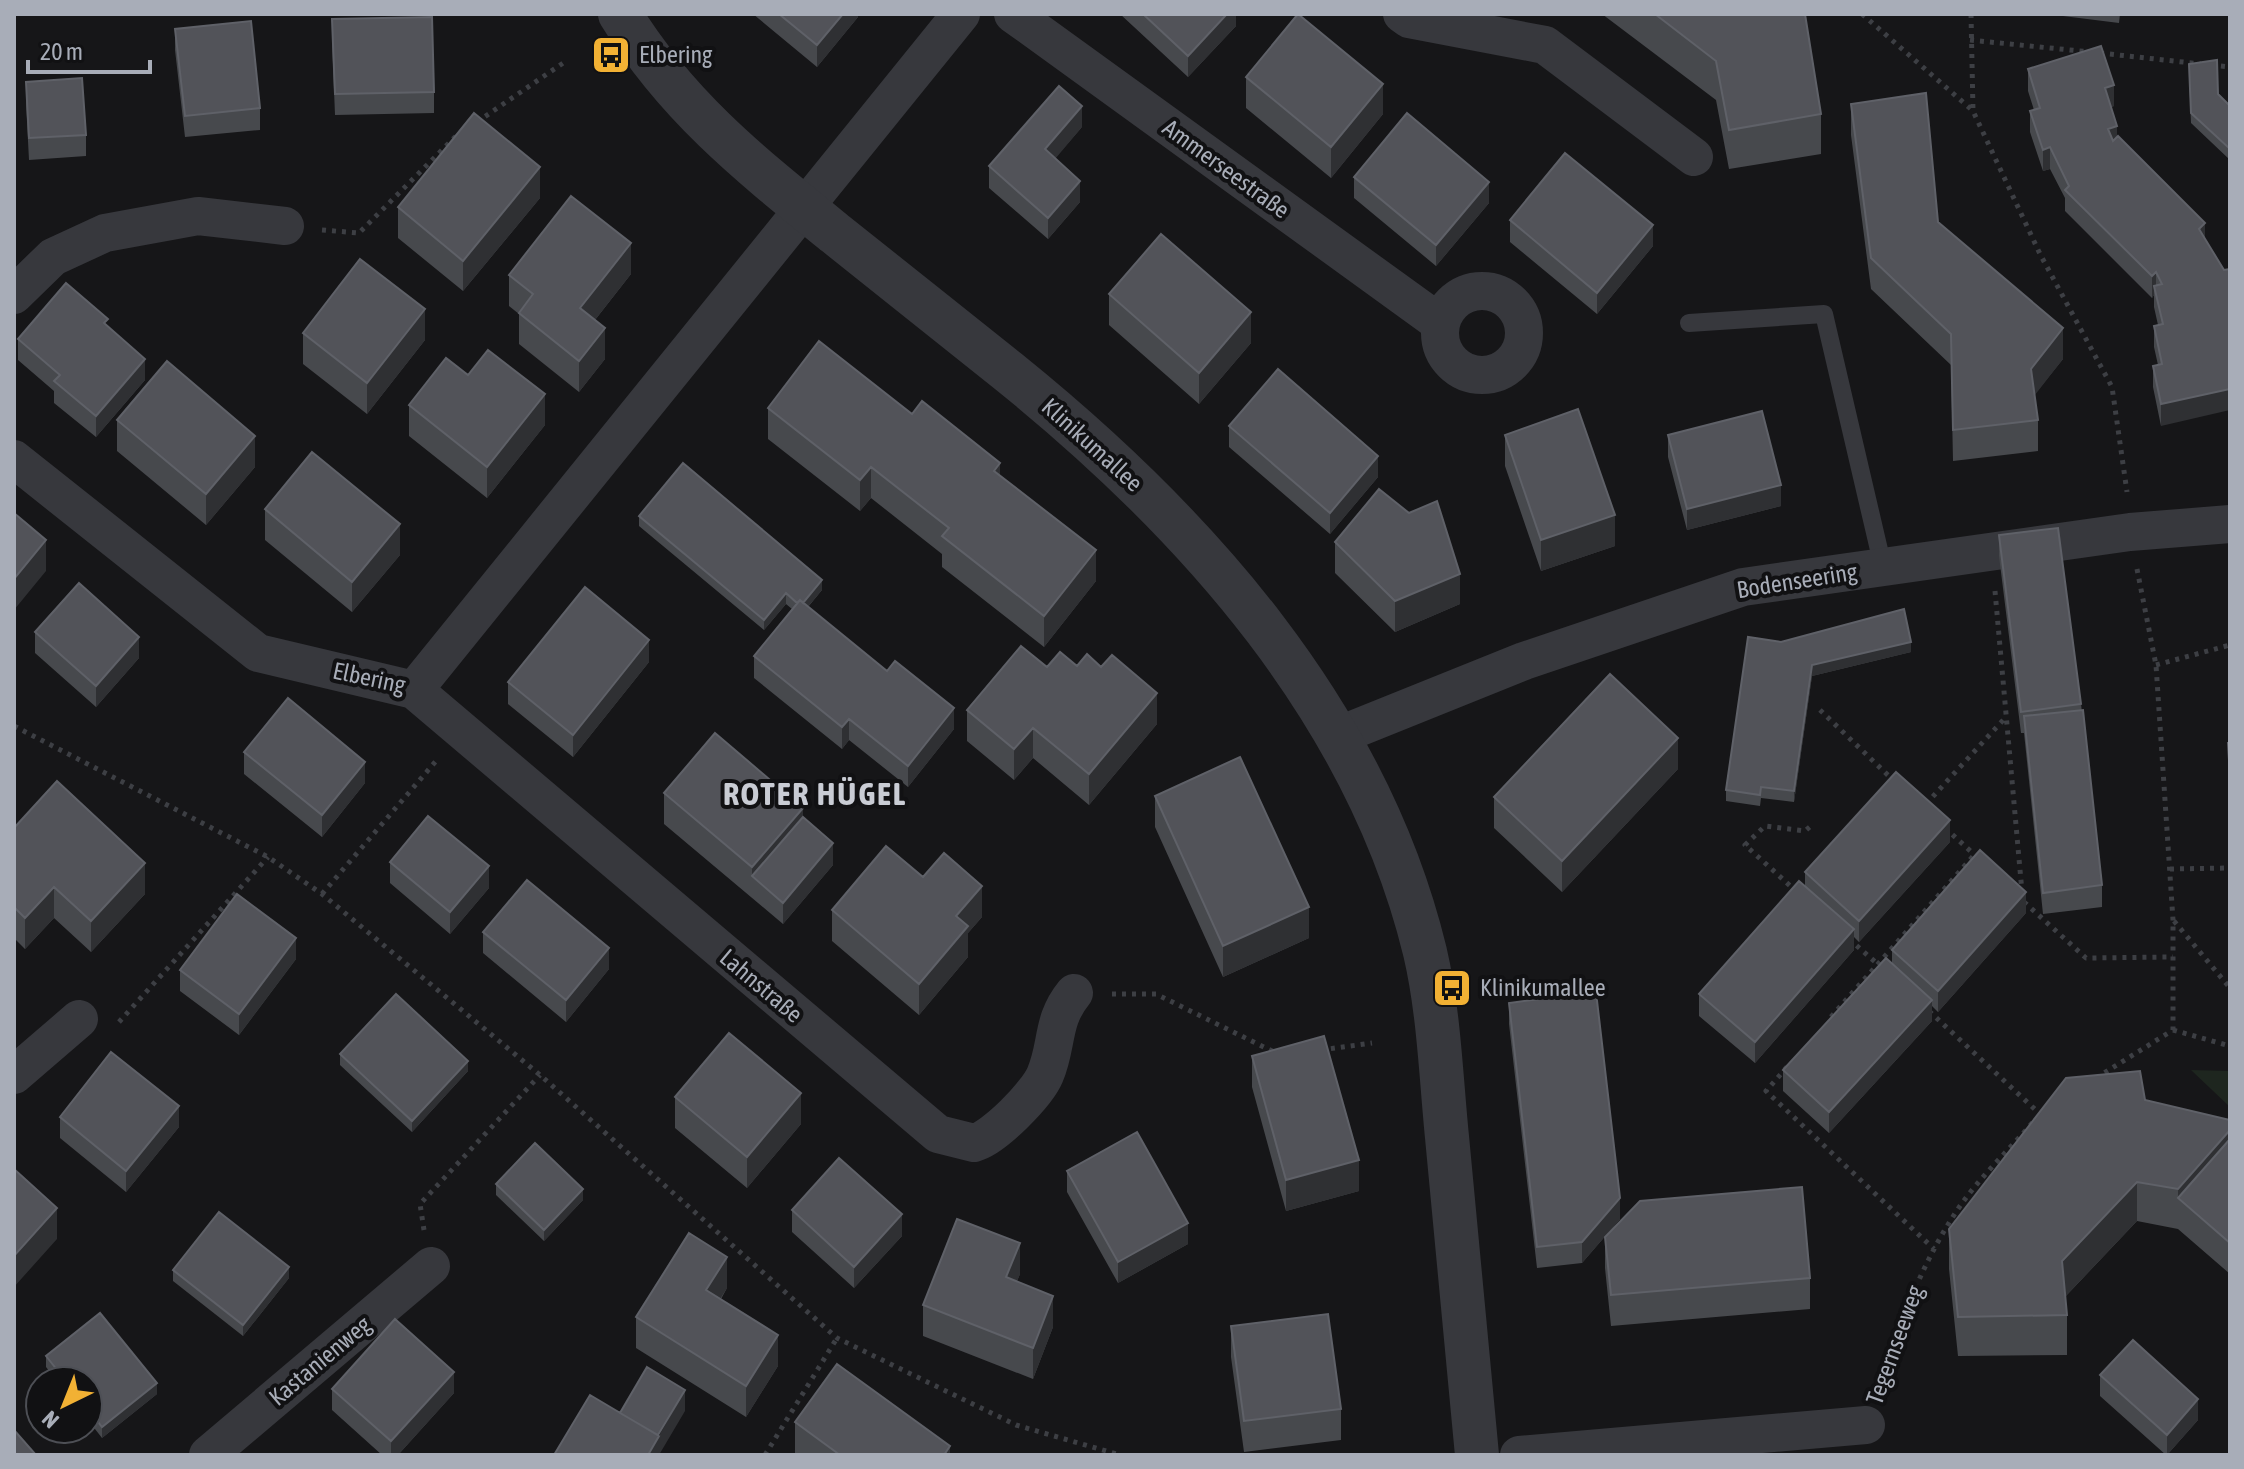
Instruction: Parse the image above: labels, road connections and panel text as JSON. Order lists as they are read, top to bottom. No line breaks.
{"streets":{"street":["Ammerseestraße","Klinikumallee","Bodenseering","Elbering","Lahnstraße","Tegernseeweg","Kastanienweg"]},"crossings":[["Klinikumallee","Bodenseering"],["Klinikumallee","Elbering"],["Elbering","Lahnstraße"]],"districts":["ROTER HÜGEL"],"places":{"bus stop":["Elbering","Klinikumallee"]},"scale_bar":"20 m","north":"bottom left"}
